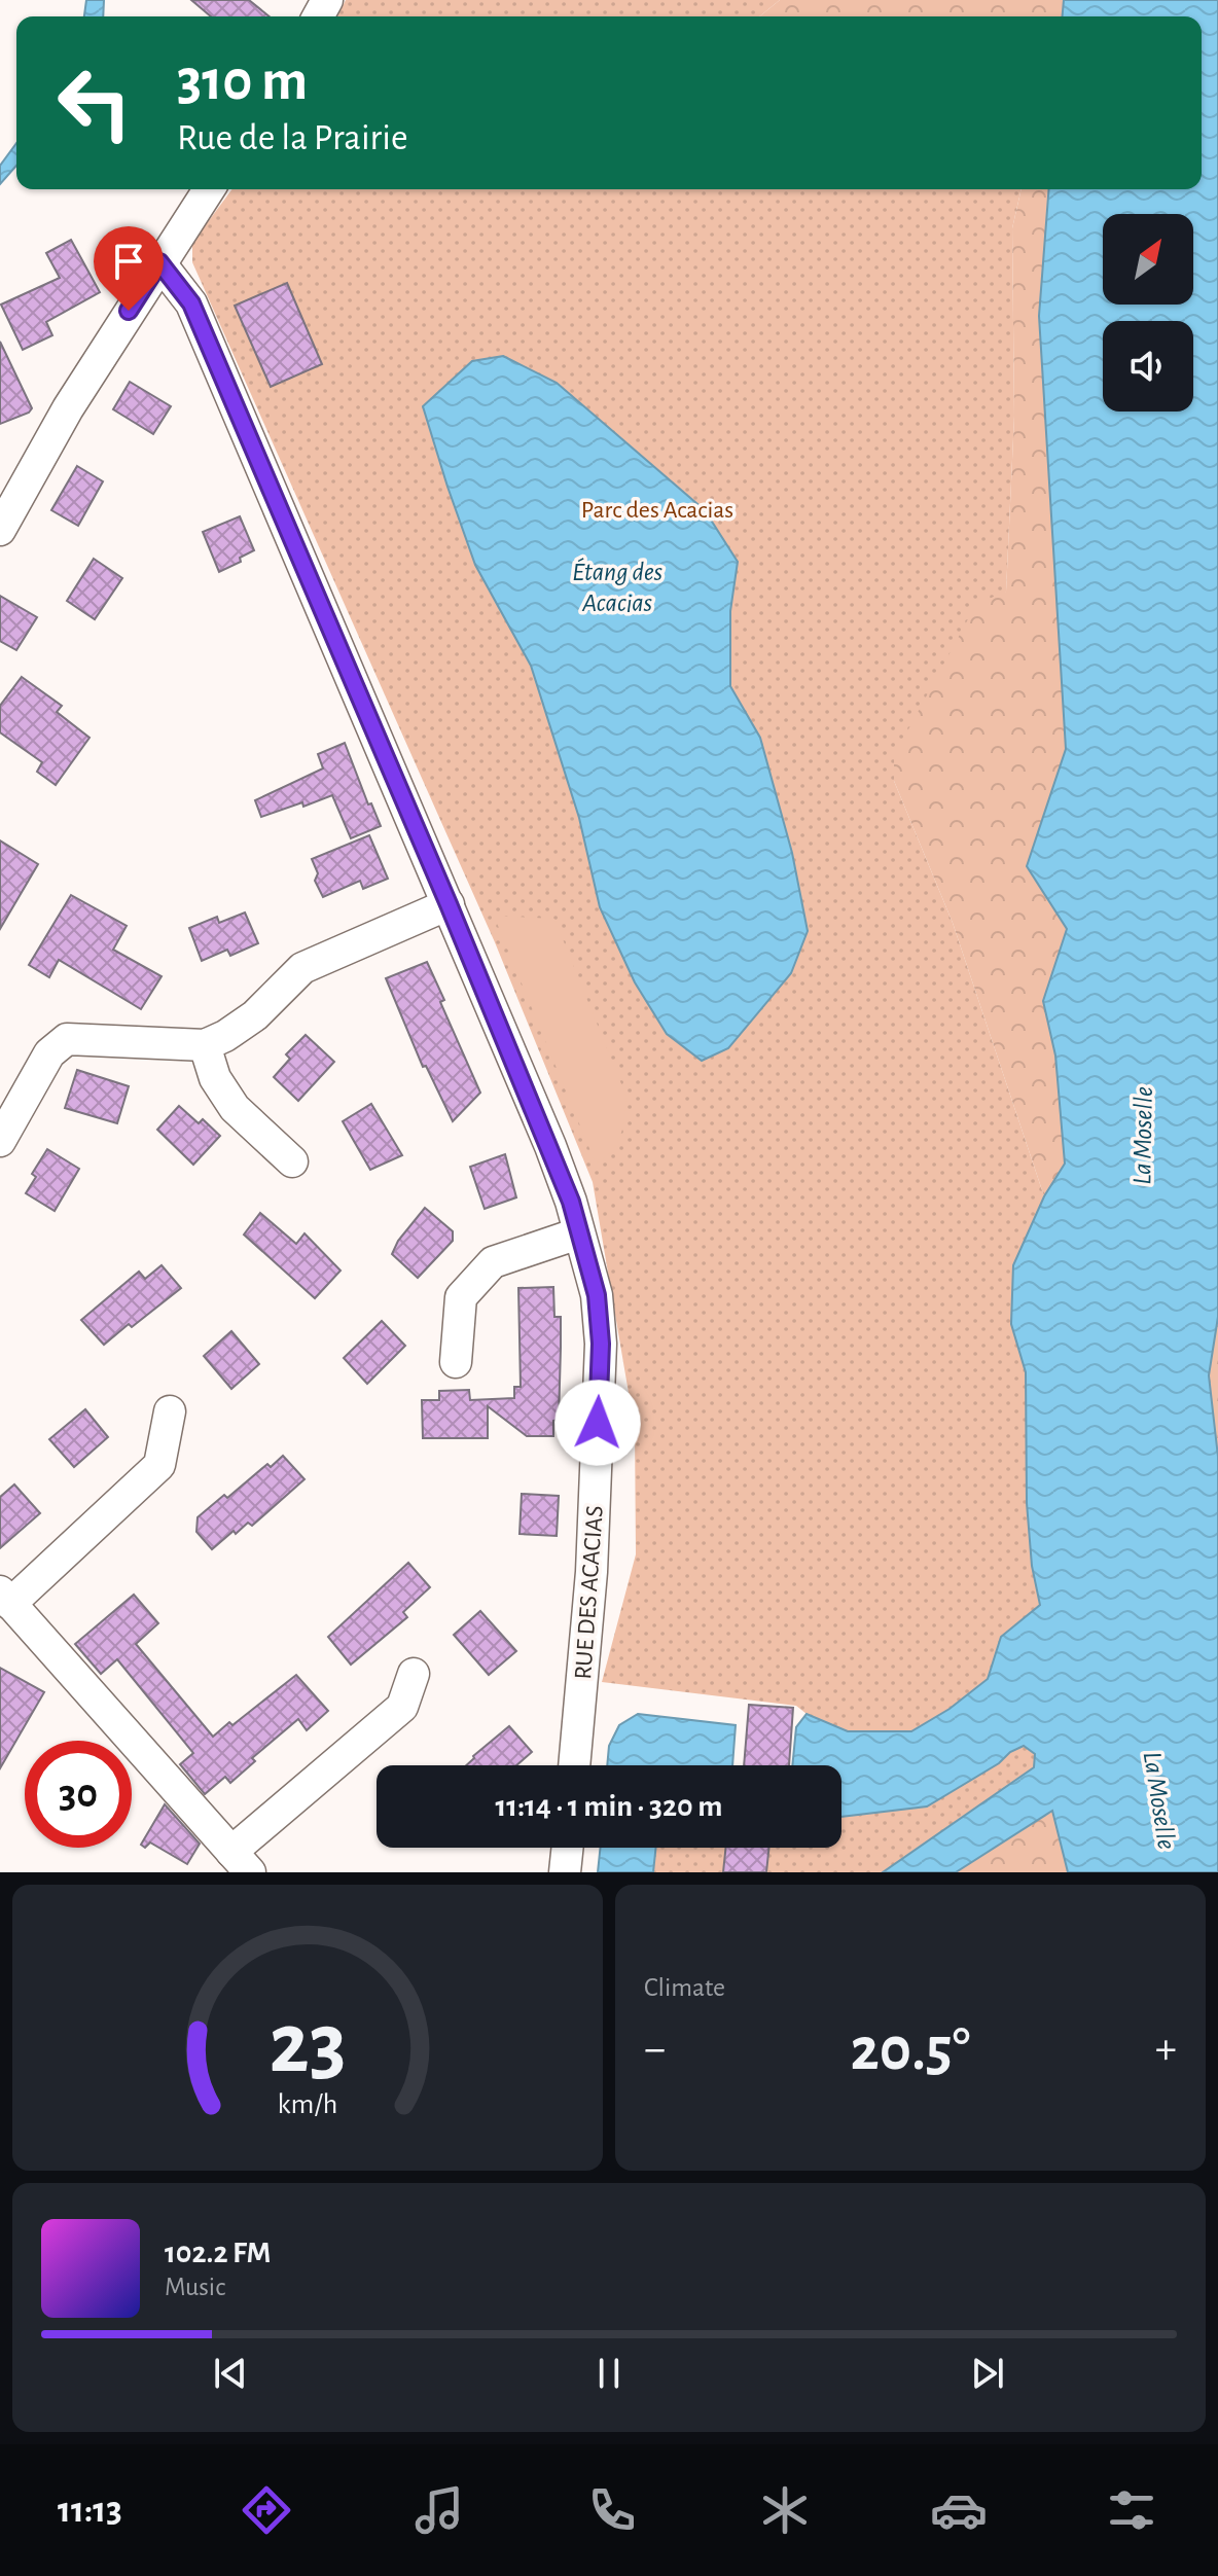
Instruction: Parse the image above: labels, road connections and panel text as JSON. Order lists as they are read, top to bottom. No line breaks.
{"streets":{"street":["RUE DES ACACIAS"]},"water":["Étang des Acacias","La Moselle"],"parks":["Parc des Acacias"],"north":"top right","page":{"turn":["310 m","Rue de la Prairie"],"limit":"30","trip":"11:14 · 1 min · 320 m","tile":"Climate","heat":["−","20.5°","+"],"song":["102.2 FM","Music"],"tabs":"11:13","gauge":["23","km/h"]}}
